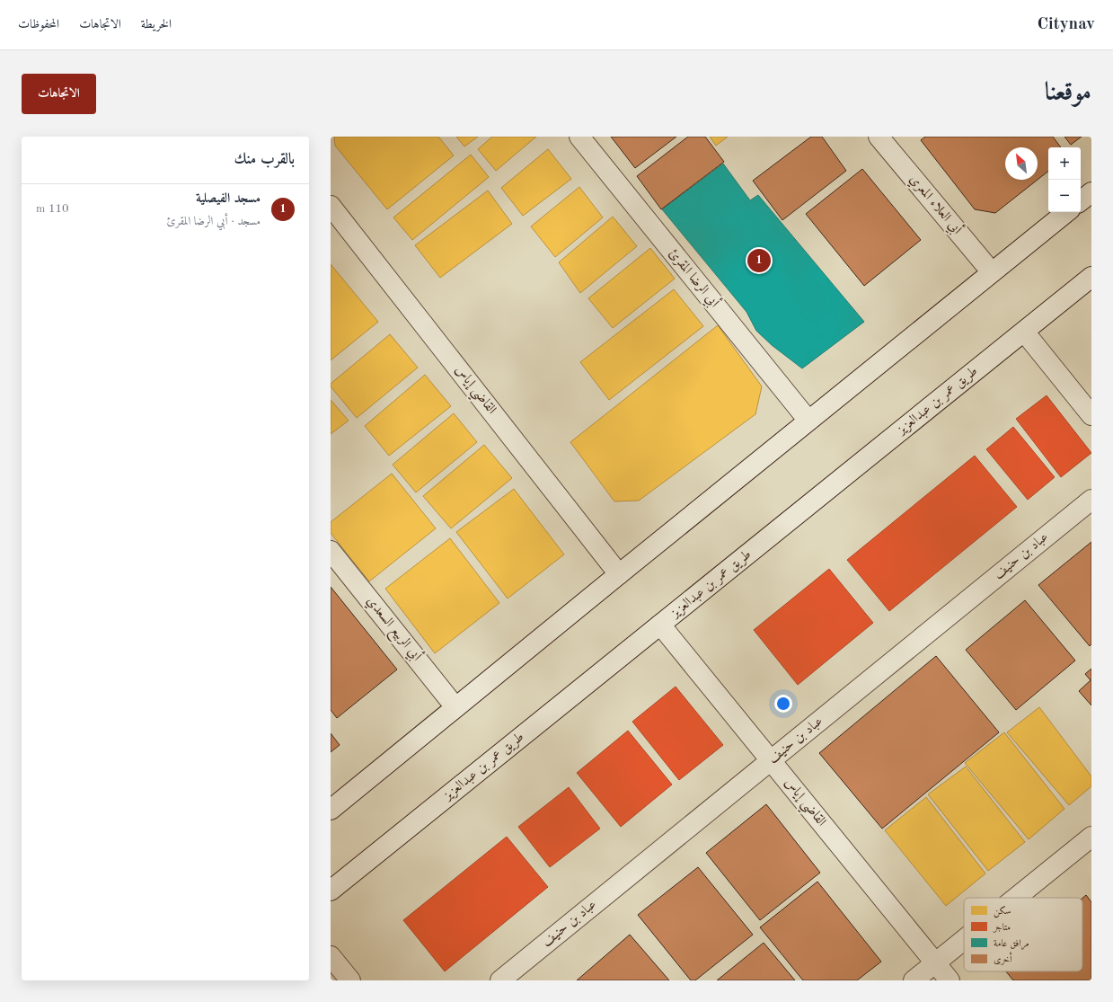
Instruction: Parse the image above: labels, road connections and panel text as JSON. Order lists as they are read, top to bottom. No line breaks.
{"streets":{"street":["أبي العلاء المعري","أبي الرضا المقرئ","القاضي إياس","طريق عمر بن عبدالعزيز","عباد بن حنيف","أبي الربيع السعدي"]},"crossings":[["القاضي إياس","طريق عمر بن عبدالعزيز"],["القاضي إياس","عباد بن حنيف"]],"legend":["سكن","متاجر","مرافق عامة","أخرى"],"north":"top left","page":{"header":"Citynav","nav":["الخريطة","الاتجاهات","المحفوظات"],"title":"موقعنا","buttons":"الاتجاهات","heading":"بالقرب منك","map_buttons":["+","−"],"list":[{"mark":"1","name":"مسجد الفيصلية","note":"مسجد · أبي الرضا المقرئ","value":"110 m"}],"pins":"1"}}
